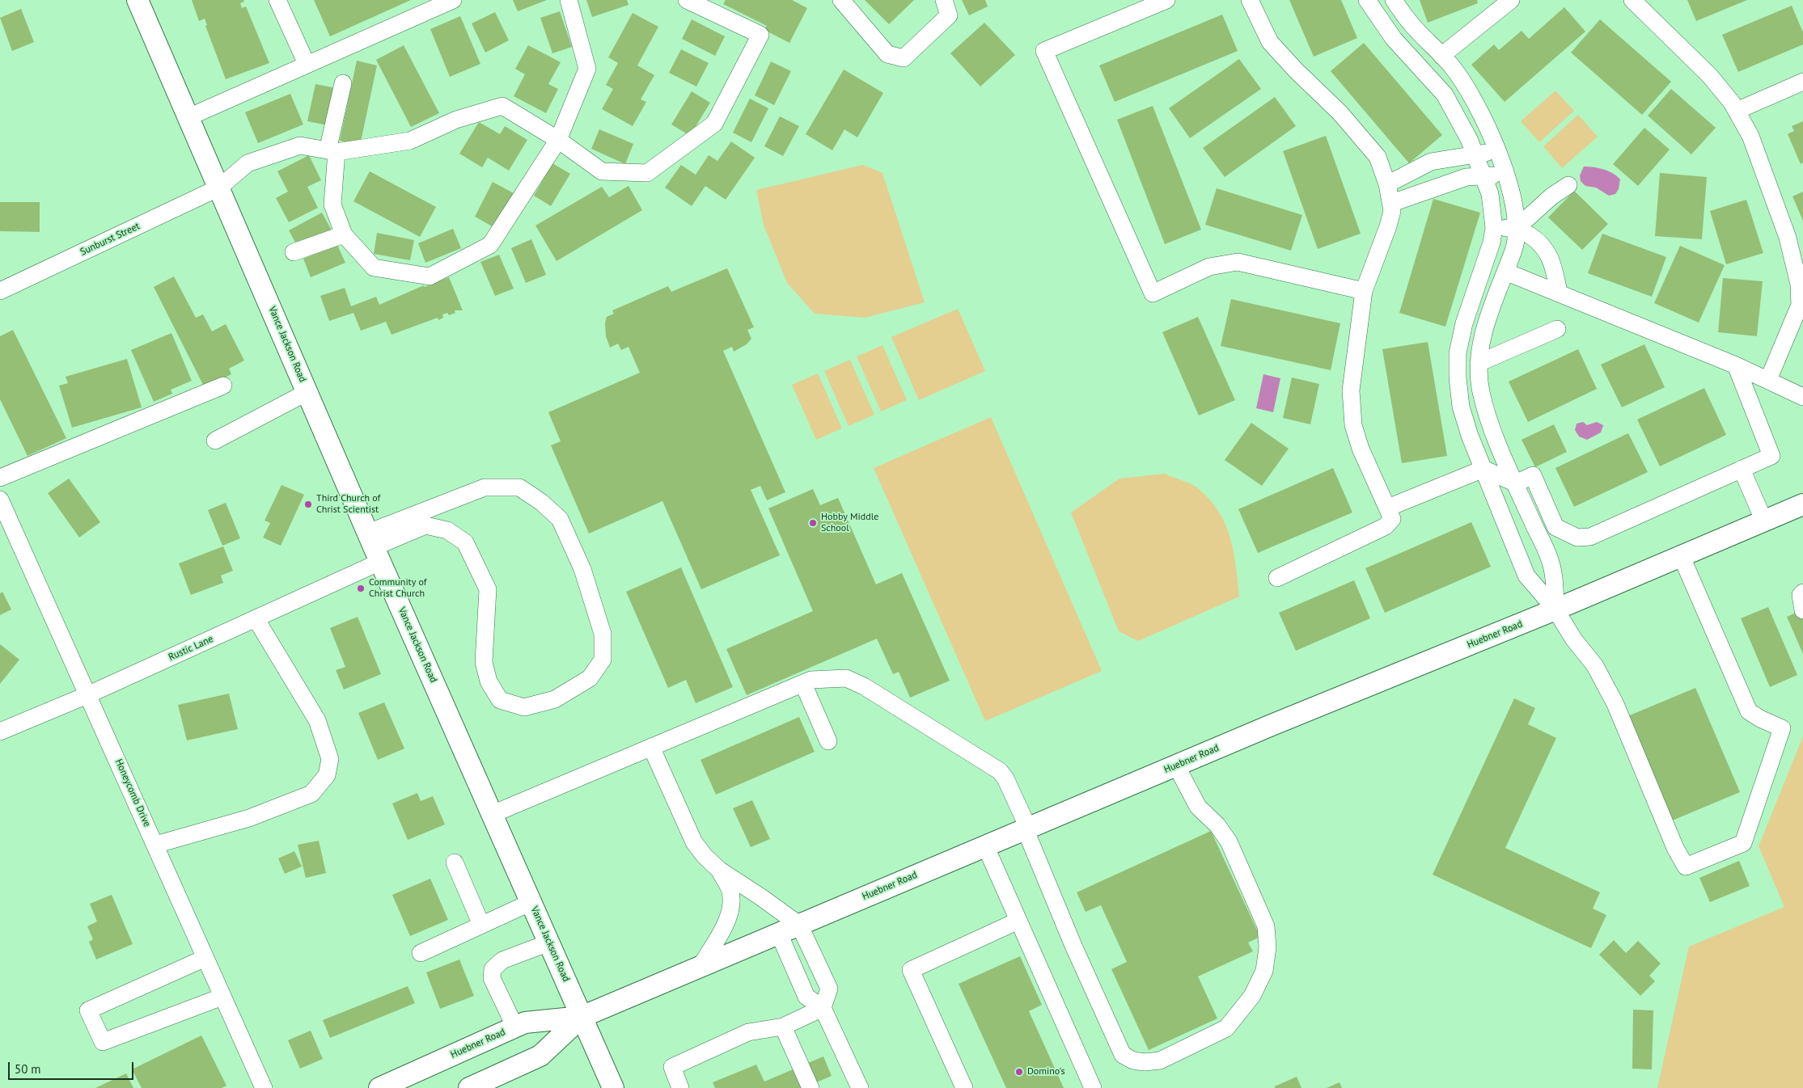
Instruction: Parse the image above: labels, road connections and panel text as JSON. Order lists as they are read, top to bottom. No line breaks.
{"streets":{"main road":["Vance Jackson Road","Huebner Road"],"street":["Sunburst Street","Rustic Lane","Honeycomb Drive"]},"crossings":[["Sunburst Street","Vance Jackson Road"],["Vance Jackson Road","Huebner Road"],["Vance Jackson Road","Rustic Lane"],["Rustic Lane","Honeycomb Drive"]],"places":["Third Church of Christ Scientist","Hobby Middle School","Community of Christ Church","Domino's"],"scale_bar":"50 m"}
